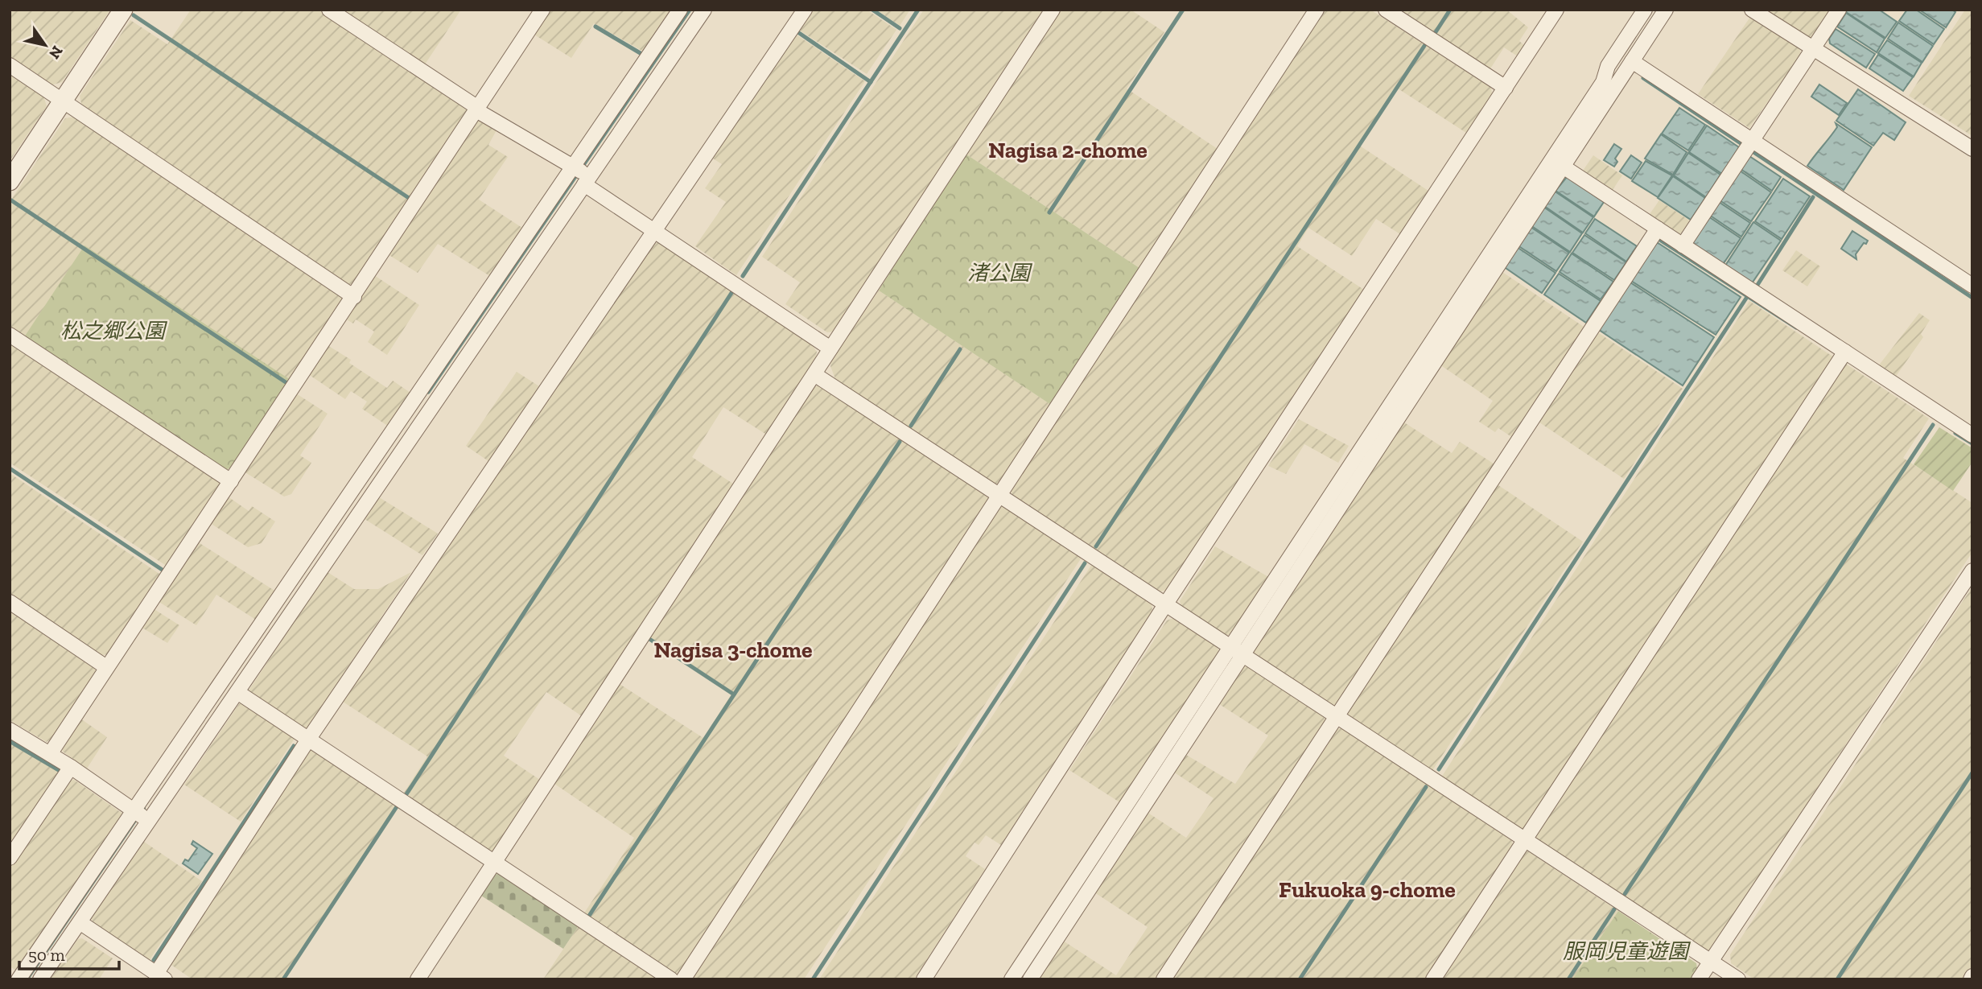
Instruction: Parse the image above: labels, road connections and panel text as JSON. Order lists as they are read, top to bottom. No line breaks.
{"districts":["Nagisa 2-chome","Nagisa 3-chome","Fukuoka 9-chome"],"parks":["渚公園","松之郷公園","服岡児童遊園"],"scale_bar":"50 m","north":"bottom right"}
